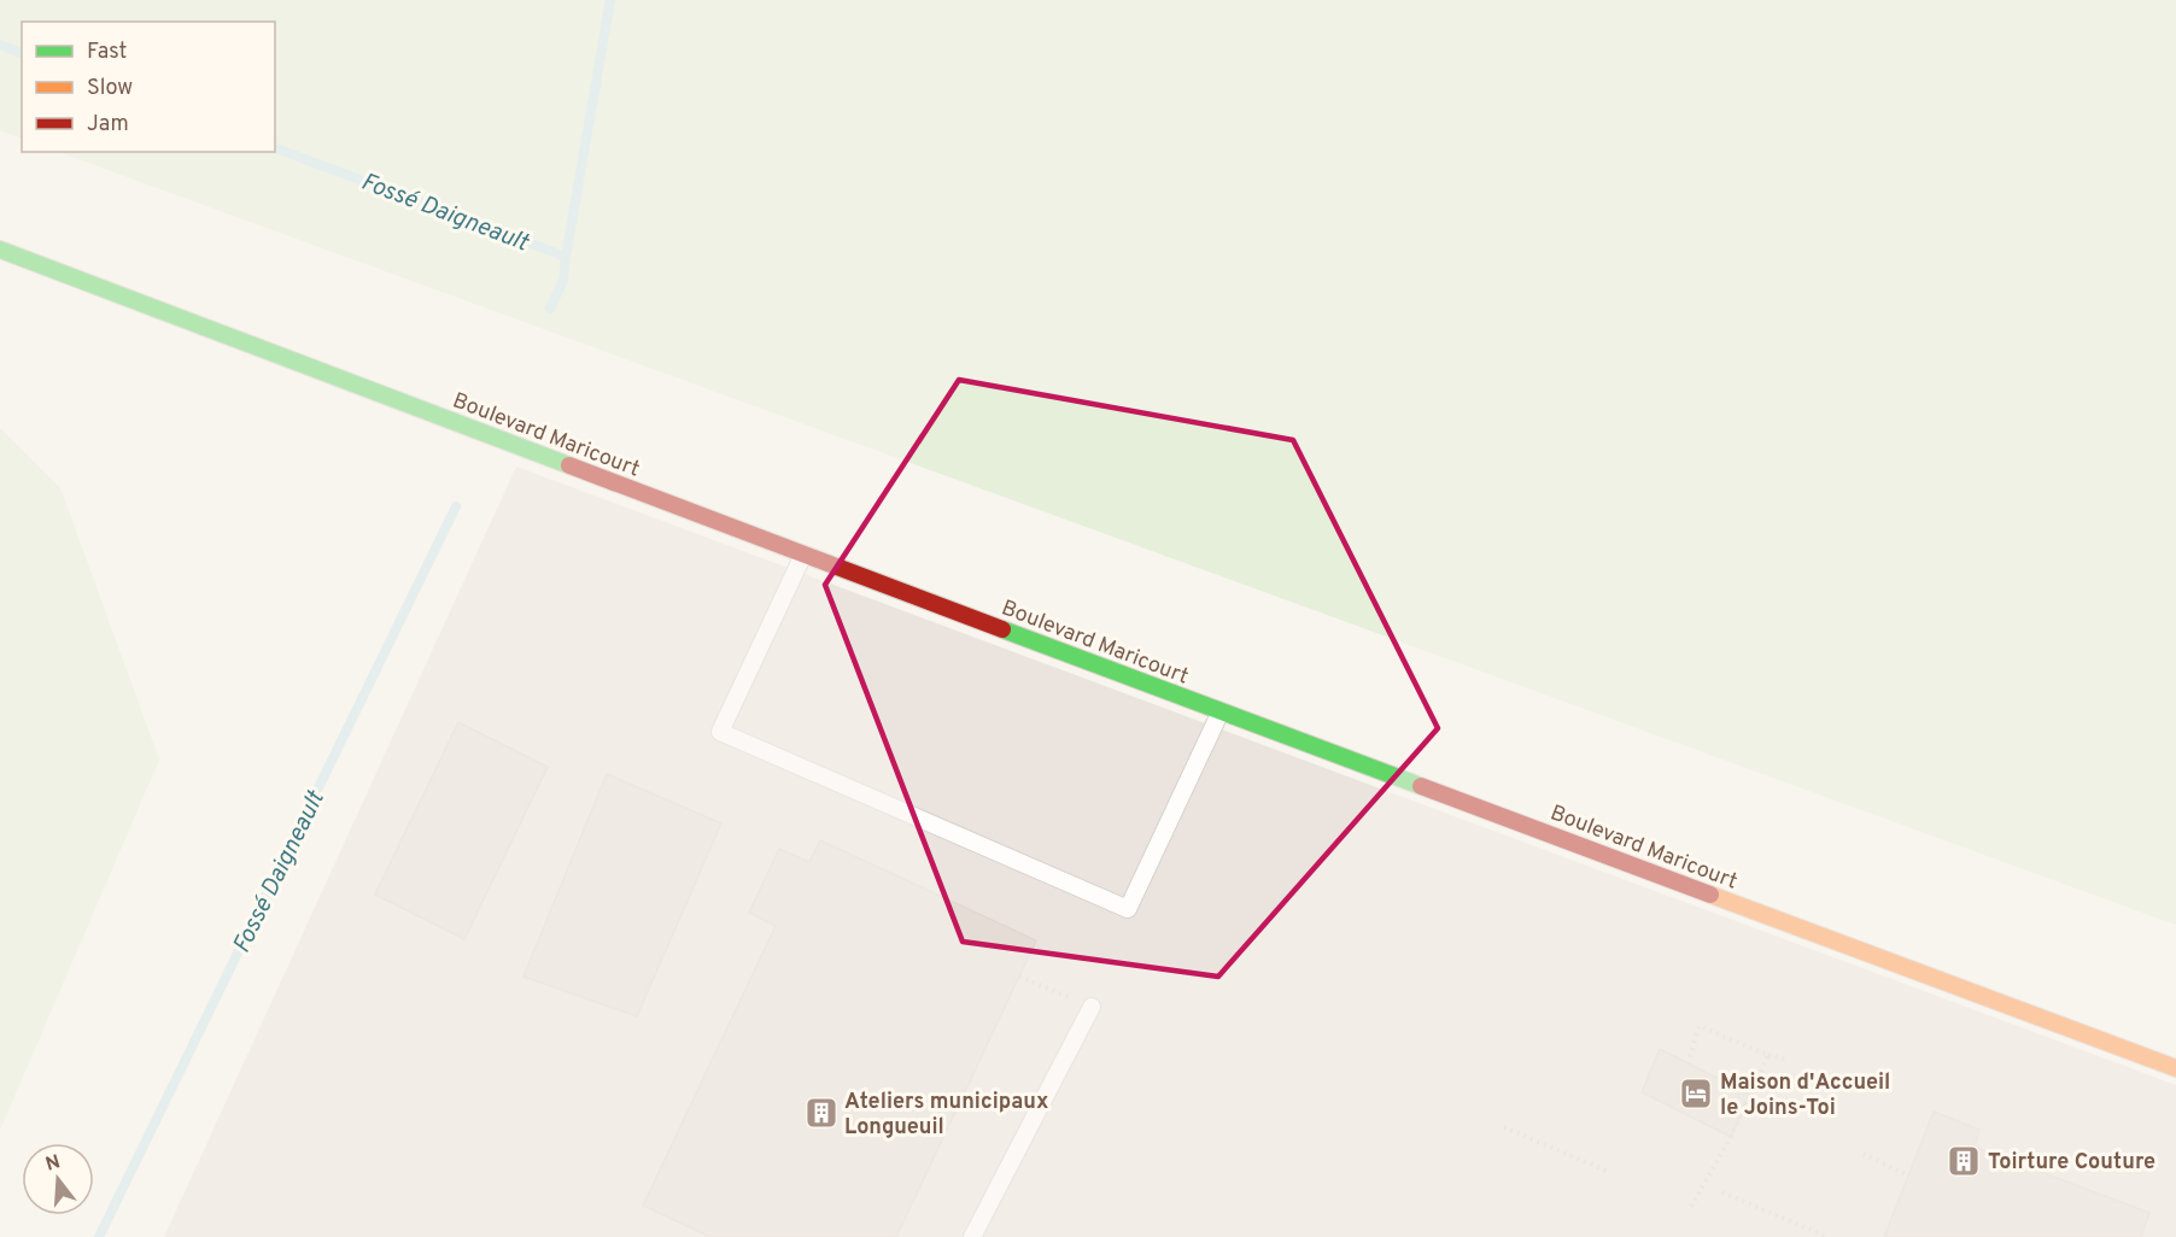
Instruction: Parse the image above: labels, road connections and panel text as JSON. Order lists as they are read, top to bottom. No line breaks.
{"streets":{"street":["Boulevard Maricourt"]},"water":["Fossé Daigneault"],"places":{"hotel":["Maison d'Accueil le Joins-Toi"],"building":["Ateliers municipaux Longueuil","Toirture Couture"]},"legend":["Fast","Slow","Jam"],"north":"top"}
